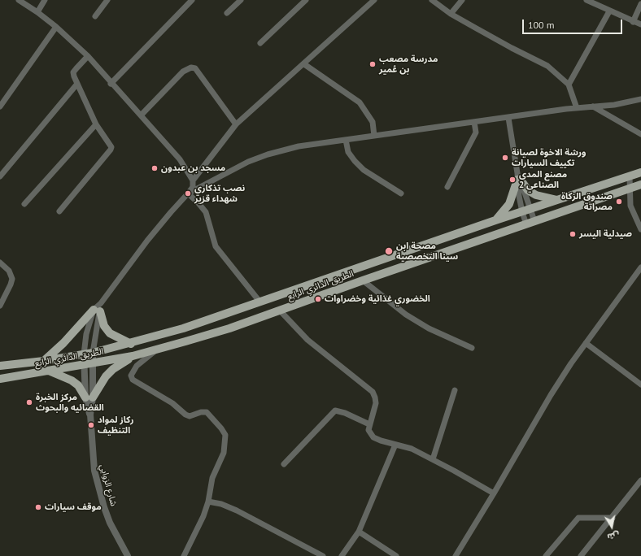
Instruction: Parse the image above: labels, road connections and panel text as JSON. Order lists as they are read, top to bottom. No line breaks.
{"streets":{"main road":["الطريق الدائري الرابع"],"street":["شارع الزوابي"]},"places":["مدرسة مصعب بن عُمير","ورشة الاخوة لصيانة تكييف السيارات","مسجد بن عبدون","مصنع المدى الصناعي 2","نصب تذكاري شهداء قزير","صندوق الزكاة مصراتة","صيدلية اليسر","مصحة ابن سينا التخصصية","الخضوري غذائية وخضراوات","مركز الخبرة القضائيه والبحوث","ركاز لمواد التنظيف","موقف سيارات"],"scale_bar":"100 m","north":"bottom"}
